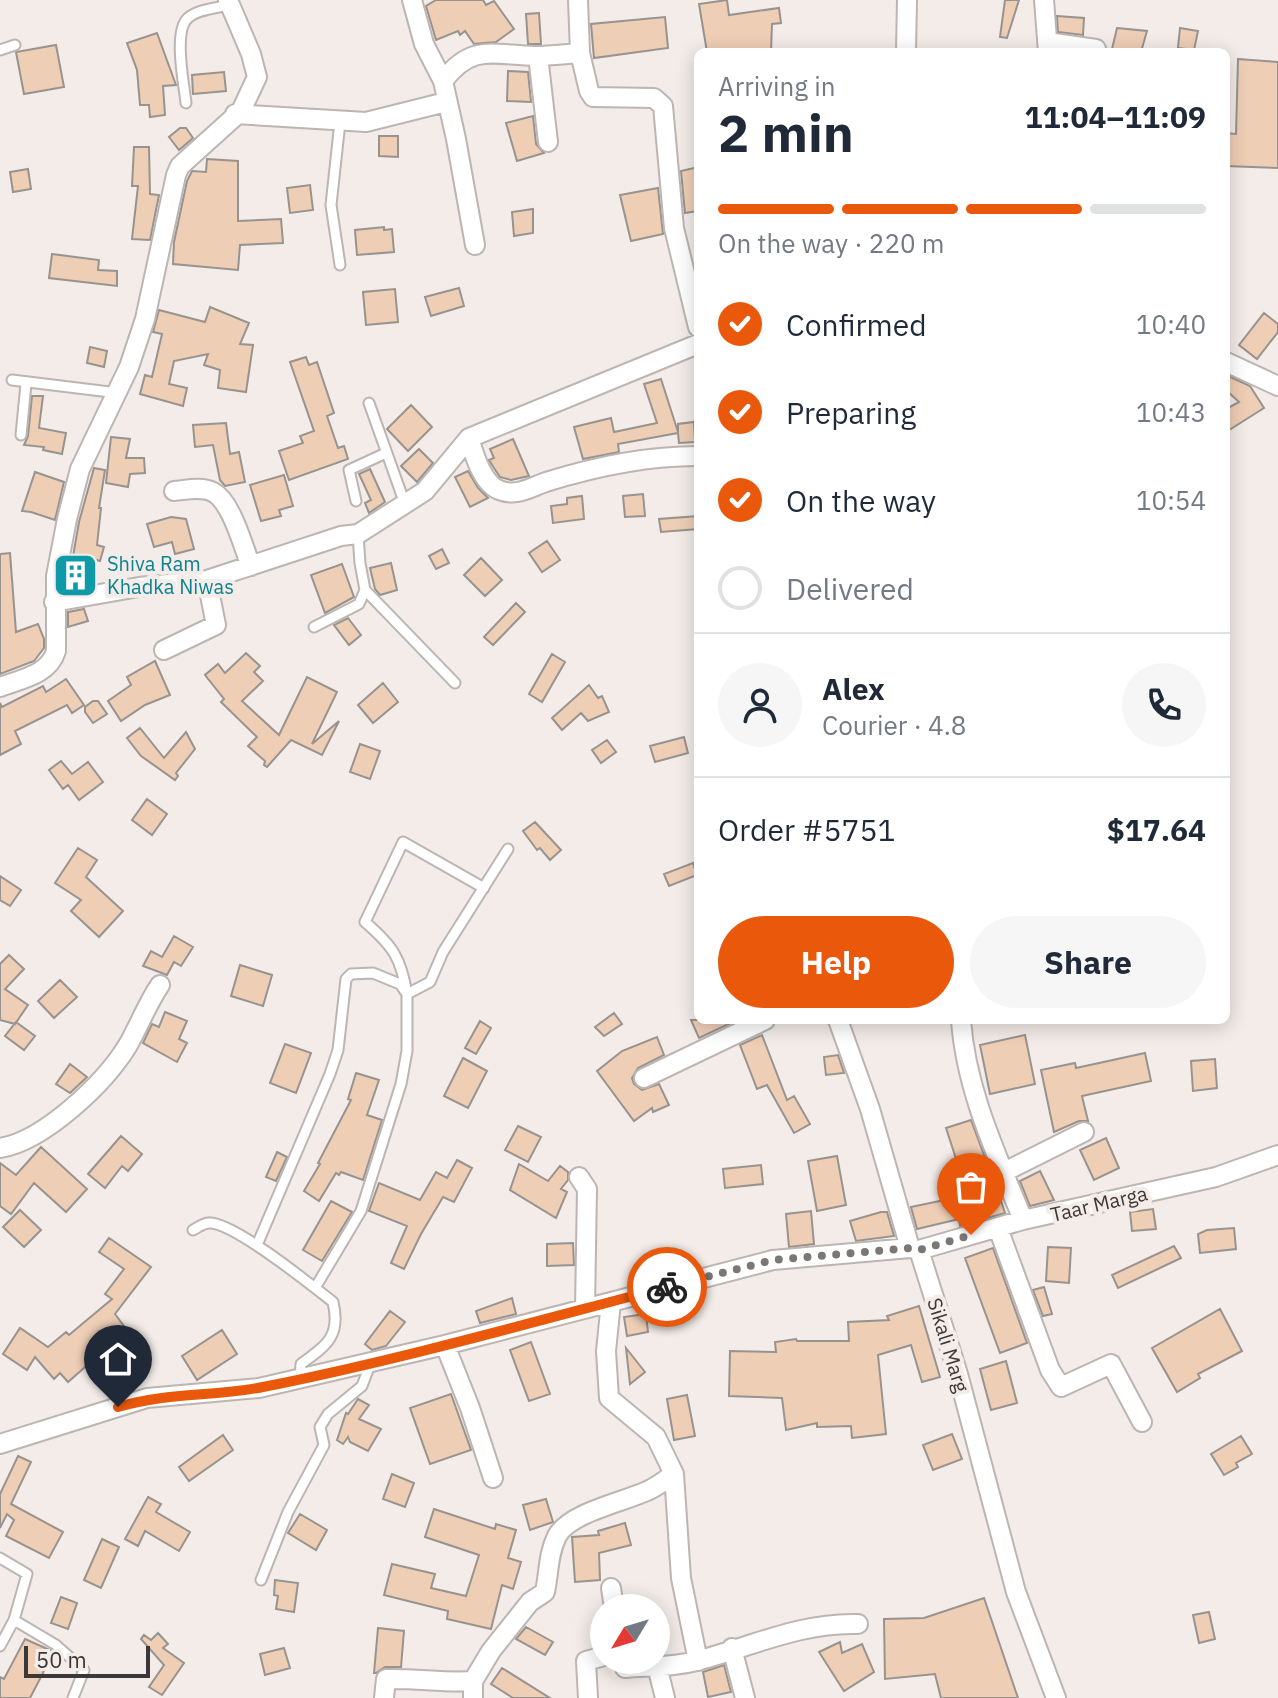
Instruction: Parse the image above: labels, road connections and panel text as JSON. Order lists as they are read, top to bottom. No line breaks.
{"streets":{"street":["Taar Marga","Sikali Marg"]},"crossings":[["Taar Marga","Sikali Marg"]],"places":{"building":["Shiva Ram Khadka Niwas"]},"scale_bar":"50 m","north":"bottom left","page":{"heading":["2 min","Arriving in","11:04–11:09"],"panel":["Alex","Courier · 4.8","Order #5751","$17.64"],"bar":"On the way · 220 m","list":[["Confirmed","10:40"],["Preparing","10:43"],["On the way","10:54"],"Delivered"],"buttons":["Help","Share"],"scale":"50 m"}}
